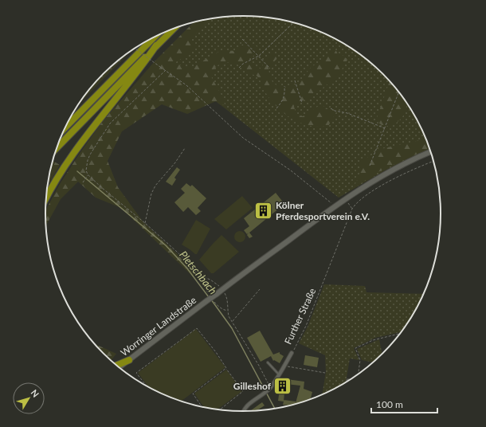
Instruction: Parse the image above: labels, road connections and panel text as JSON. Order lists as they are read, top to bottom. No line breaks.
{"streets":{"main road":["Worringer Landstraße"],"street":["Further Straße"]},"water":["Pletschbach"],"places":{"building":["Kölner Pferdesportverein e.V.","Gilleshof"]},"scale_bar":"100 m","north":"top right"}
